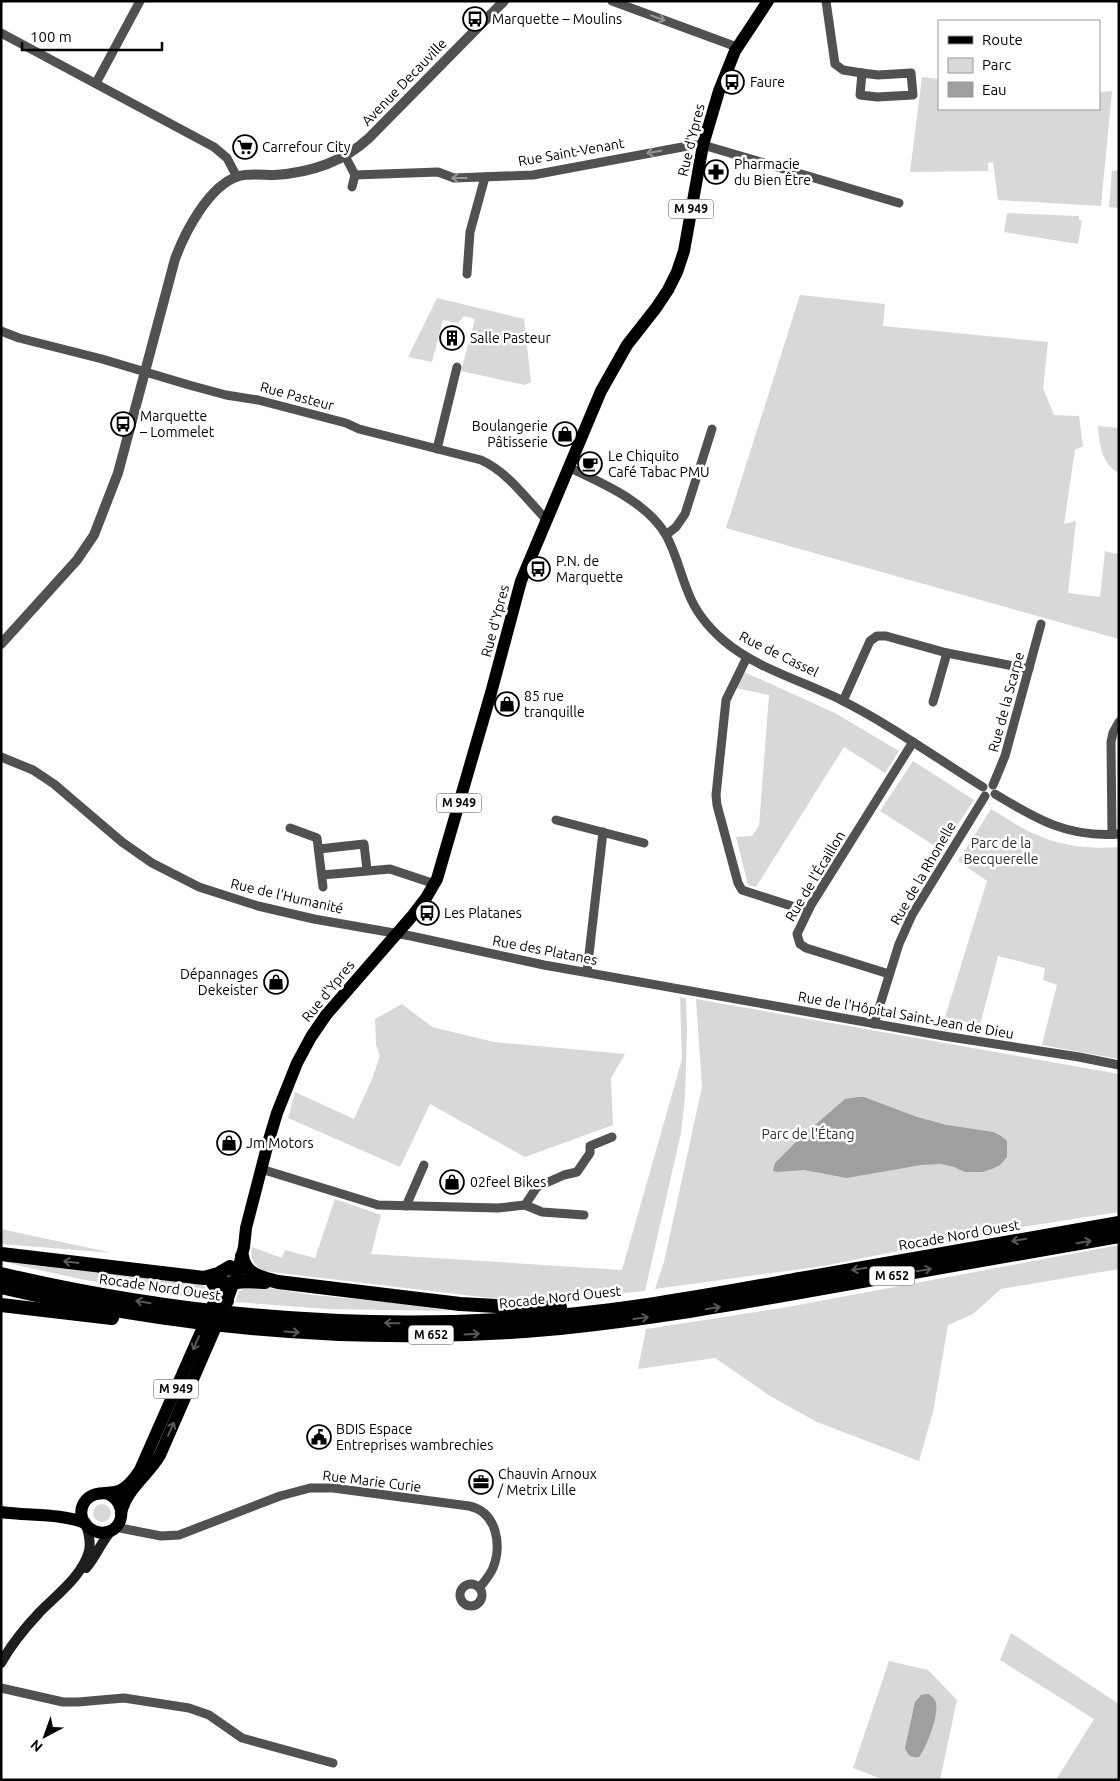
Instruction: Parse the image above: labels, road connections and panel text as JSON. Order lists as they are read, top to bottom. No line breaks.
{"streets":{"highway":["Rocade Nord Ouest","M 652"],"main road":["Rue d'Ypres","M 949"],"street":["Avenue Decauville","Rue Saint-Venant","Rue Pasteur","Rue de Cassel","Rue de la Scarpe","Rue de la Rhonelle","Rue de l'Écaillon","Rue de l'Humanité","Rue des Platanes","Rue de l'Hôpital Saint-Jean de Dieu","Rue Marie Curie"]},"crossings":[["Rue d'Ypres","Rue Saint-Venant"],["Rue d'Ypres","Rue Pasteur"],["Rue d'Ypres","Rue de Cassel"],["Rue d'Ypres","Rue de l'Humanité"],["Rue d'Ypres","Rue des Platanes"],["Rue d'Ypres","Rue Marie Curie"],["Rue de Cassel","Rue de la Scarpe"],["Rue de Cassel","Rue de l'Écaillon"],["Rue de la Rhonelle","Rue de l'Écaillon"],["Rue de la Rhonelle","Rue de l'Hôpital Saint-Jean de Dieu"],["Rue de l'Humanité","Rue des Platanes"],["Rue des Platanes","Rue de l'Hôpital Saint-Jean de Dieu"]],"one_way":["Rue Saint-Venant"],"parks":["Parc de la Becquerelle","Parc de l'Étang"],"places":{"bus stop":["Marquette – Moulins","Faure","Marquette – Lommelet","P.N. de Marquette","Les Platanes"],"supermarket":["Carrefour City"],"pharmacy":["Pharmacie du Bien Être"],"building":["Salle Pasteur"],"shop":["Boulangerie Pâtisserie","85 rue tranquille","Dépannages Dekeister","Jm Motors","02feel Bikes"],"cafe":["Le Chiquito Café Tabac PMU"],"public building":["BDIS Espace Entreprises wambrechies"],"office":["Chauvin Arnoux / Metrix Lille"]},"legend":["Route","Parc","Eau"],"scale_bar":"100 m","north":"bottom left"}
